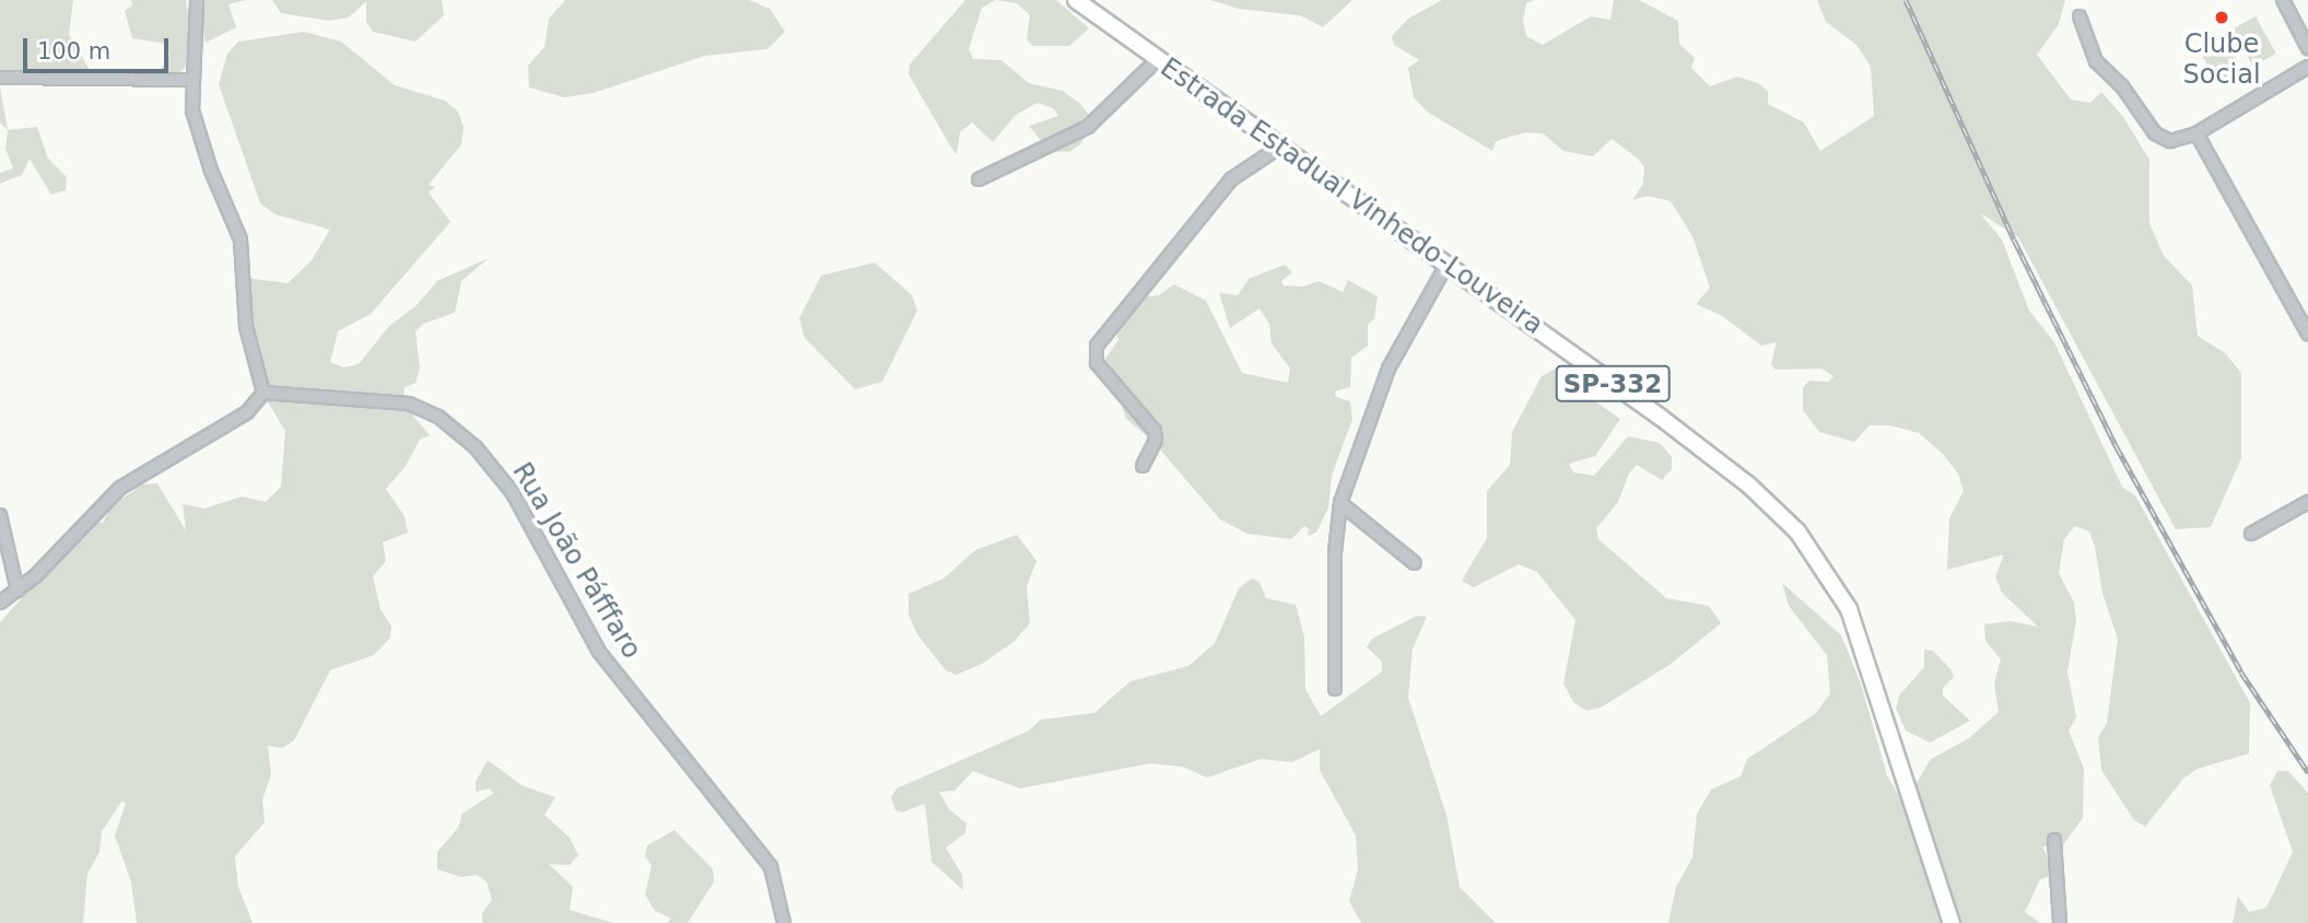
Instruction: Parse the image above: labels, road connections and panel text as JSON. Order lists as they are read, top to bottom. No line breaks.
{"streets":{"main road":["Estrada Estadual Vinhedo-Louveira","SP-332"],"street":["Rua João Páfffaro"]},"places":["Clube Social"],"scale_bar":"100 m"}
